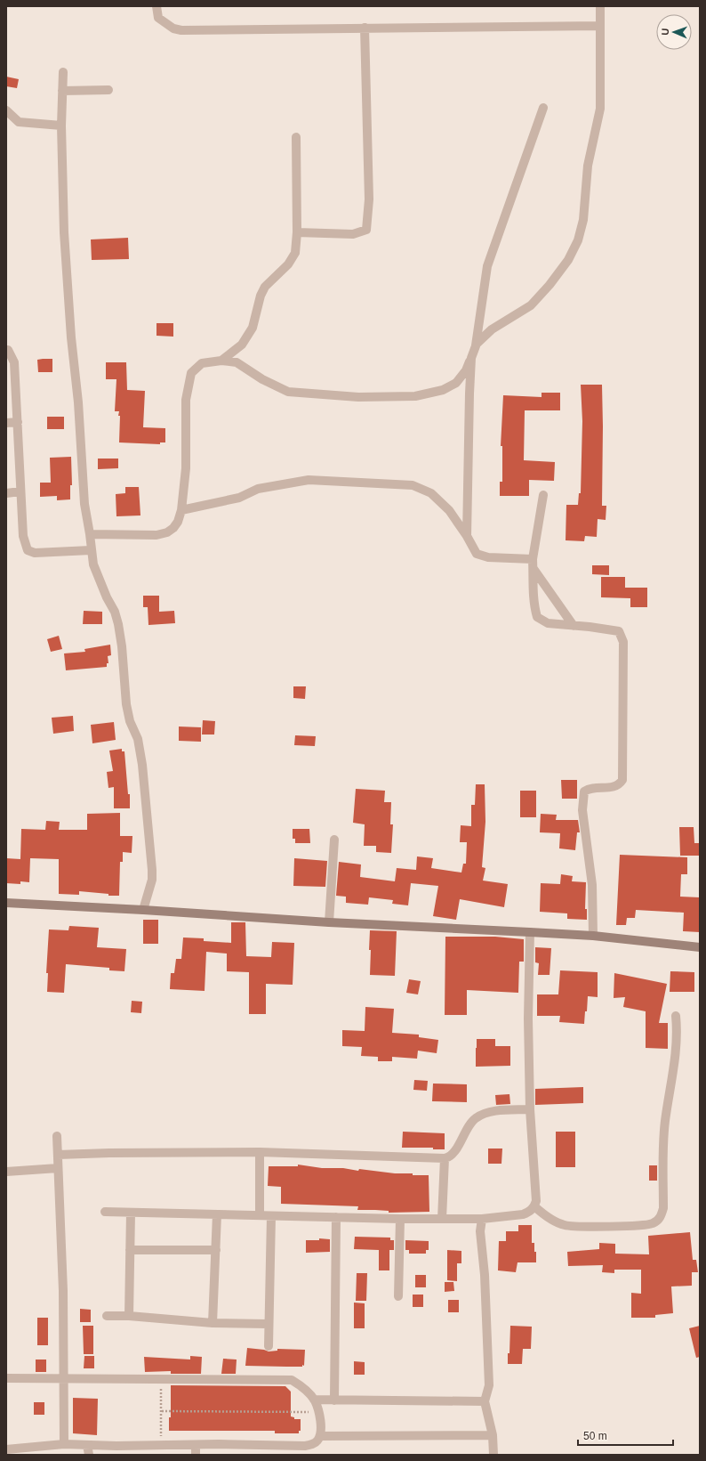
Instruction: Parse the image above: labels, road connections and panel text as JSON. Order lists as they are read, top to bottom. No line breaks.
{"scale_bar":"50 m","north":"left"}
